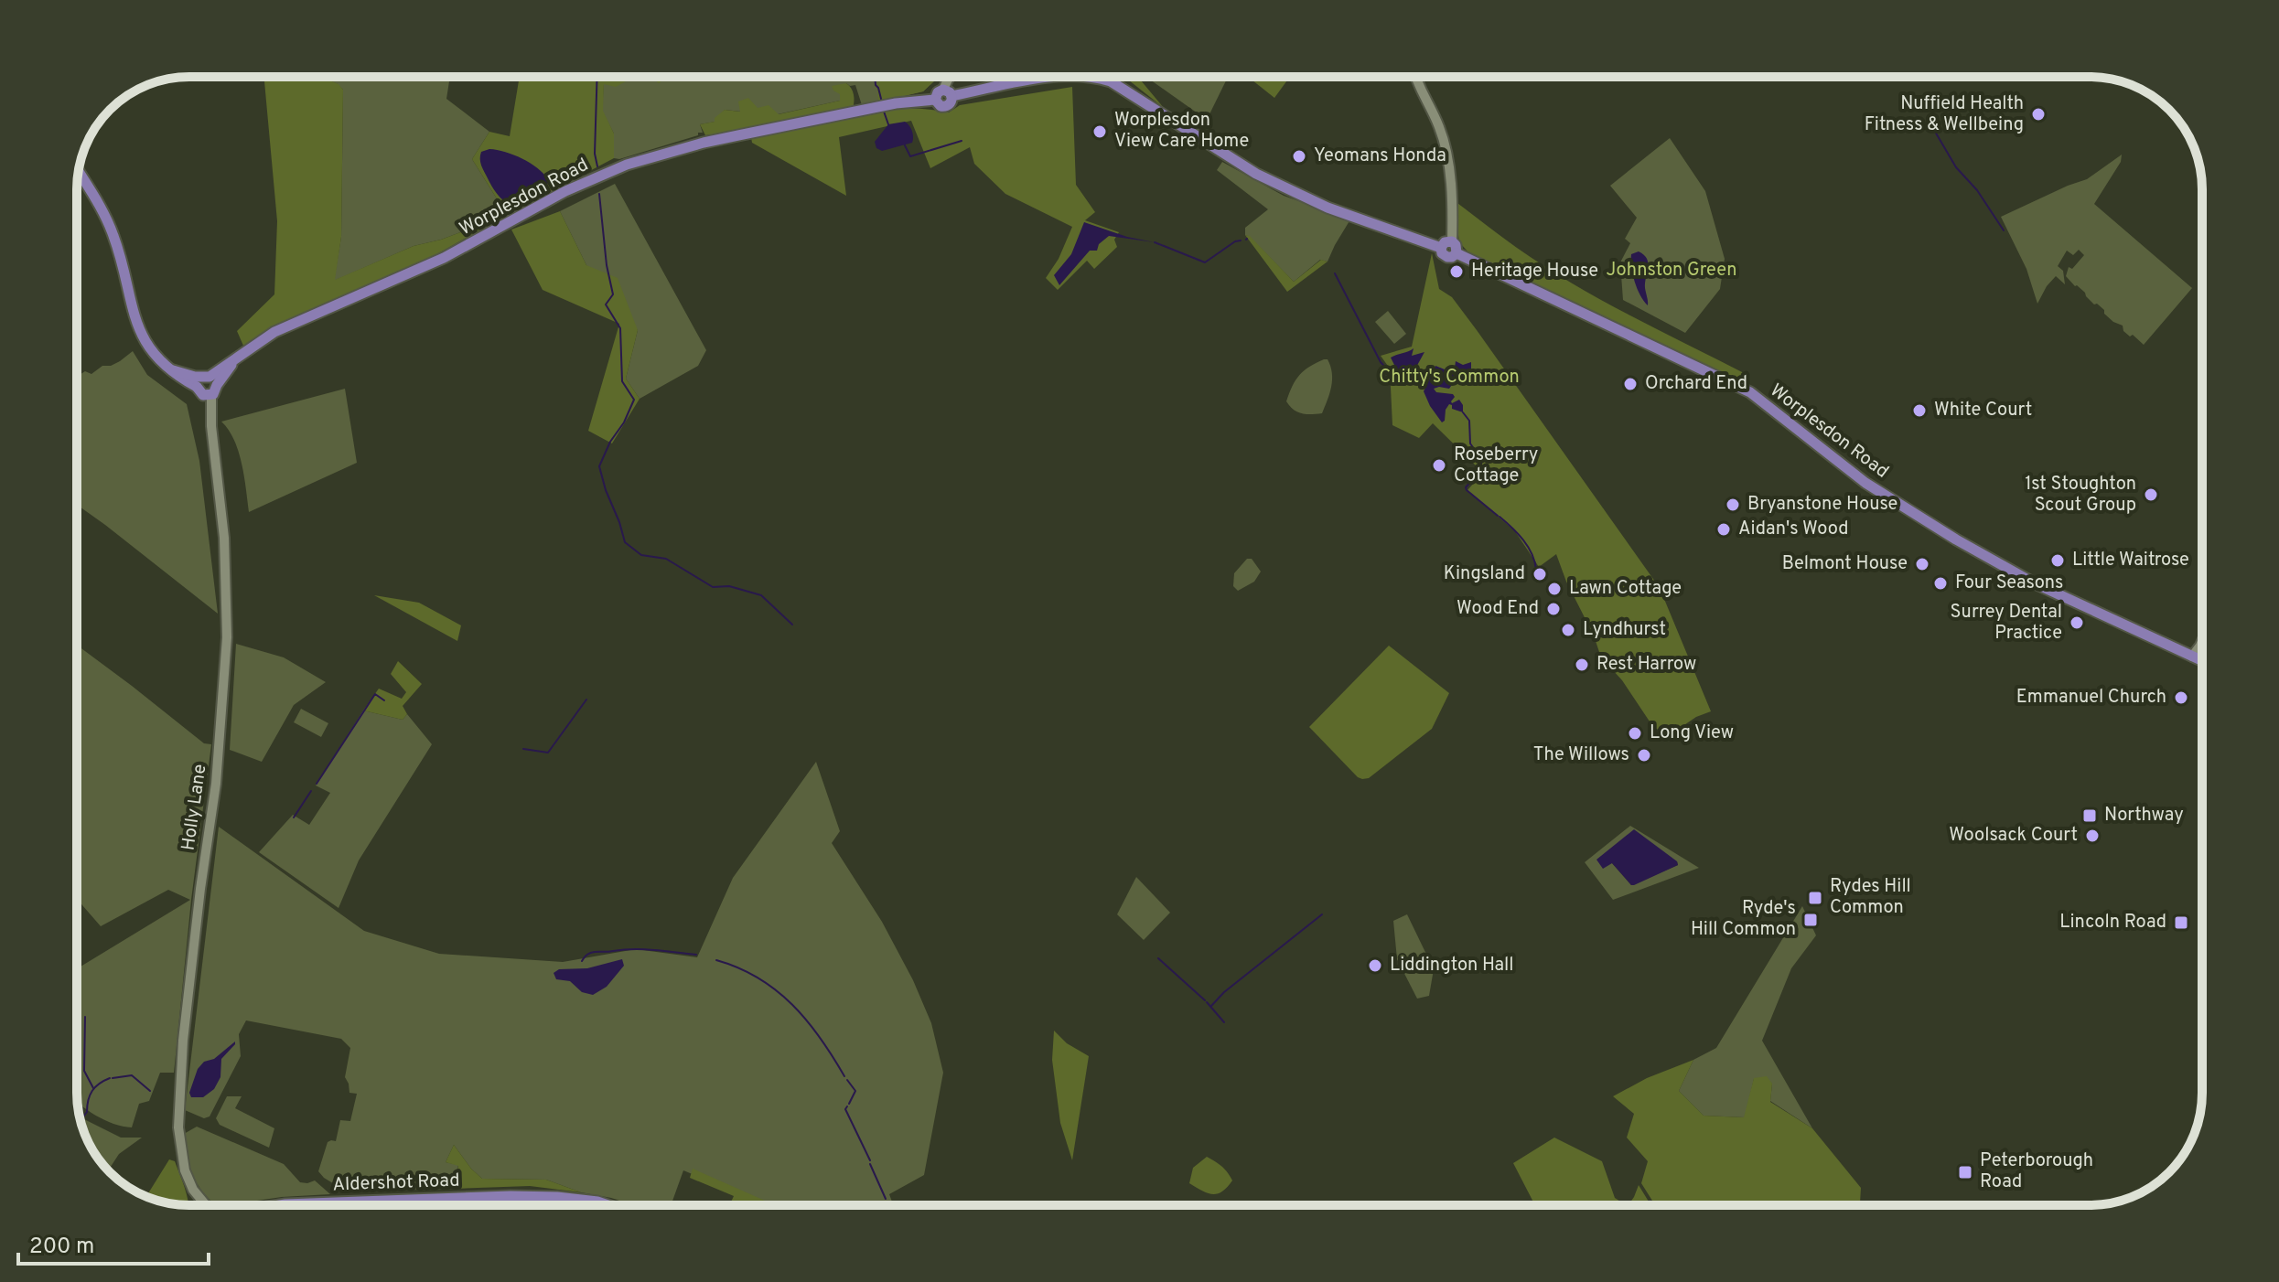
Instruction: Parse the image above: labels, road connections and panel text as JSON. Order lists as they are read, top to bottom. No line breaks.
{"streets":{"main road":["Worplesdon Road","Aldershot Road"],"street":["Holly Lane"]},"crossings":[["Worplesdon Road","Holly Lane"]],"parks":["Johnston Green","Chitty's Common"],"places":{"other":["Nuffield Health Fitness & Wellbeing","Worplesdon View Care Home","Yeomans Honda","Heritage House","Orchard End","White Court","Roseberry Cottage","1st Stoughton Scout Group","Bryanstone House","Aidan's Wood","Little Waitrose","Belmont House","Kingsland","Four Seasons","Lawn Cottage","Wood End","Surrey Dental Practice","Lyndhurst","Rest Harrow","Emmanuel Church","Long View","The Willows","Woolsack Court","Liddington Hall"],"transit":["Northway","Rydes Hill Common","Ryde's Hill Common","Lincoln Road","Peterborough Road"]},"scale_bar":"200 m"}
